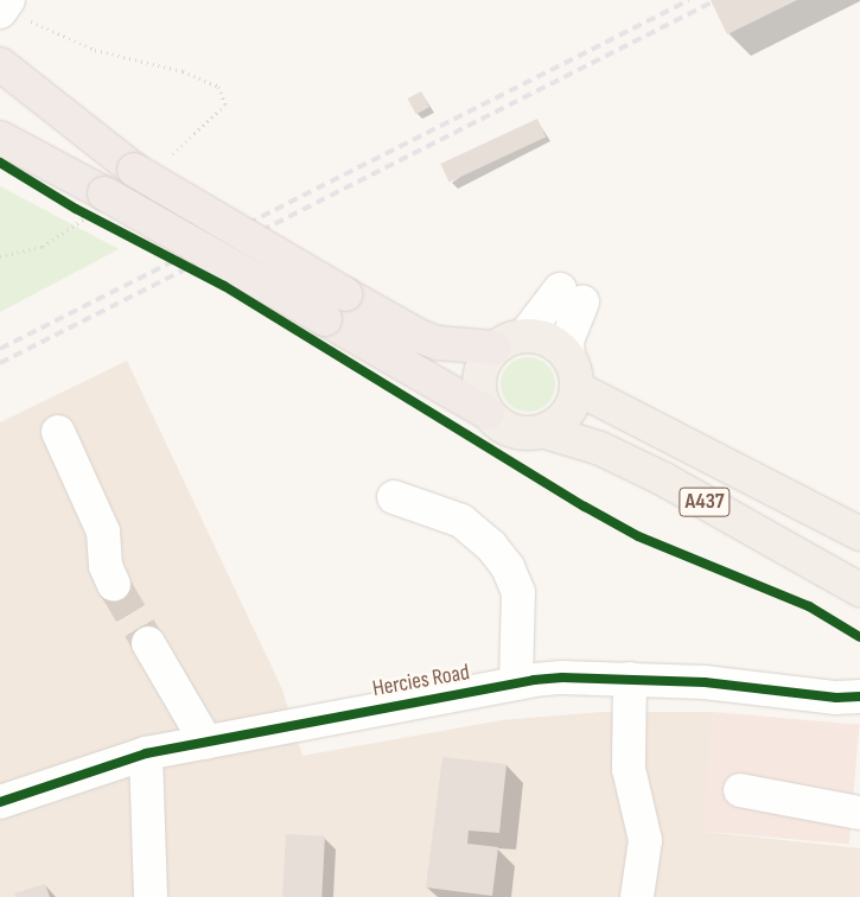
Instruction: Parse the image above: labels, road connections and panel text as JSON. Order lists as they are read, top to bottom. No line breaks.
{"streets":{"main road":["A437"],"street":["Hercies Road"]}}
